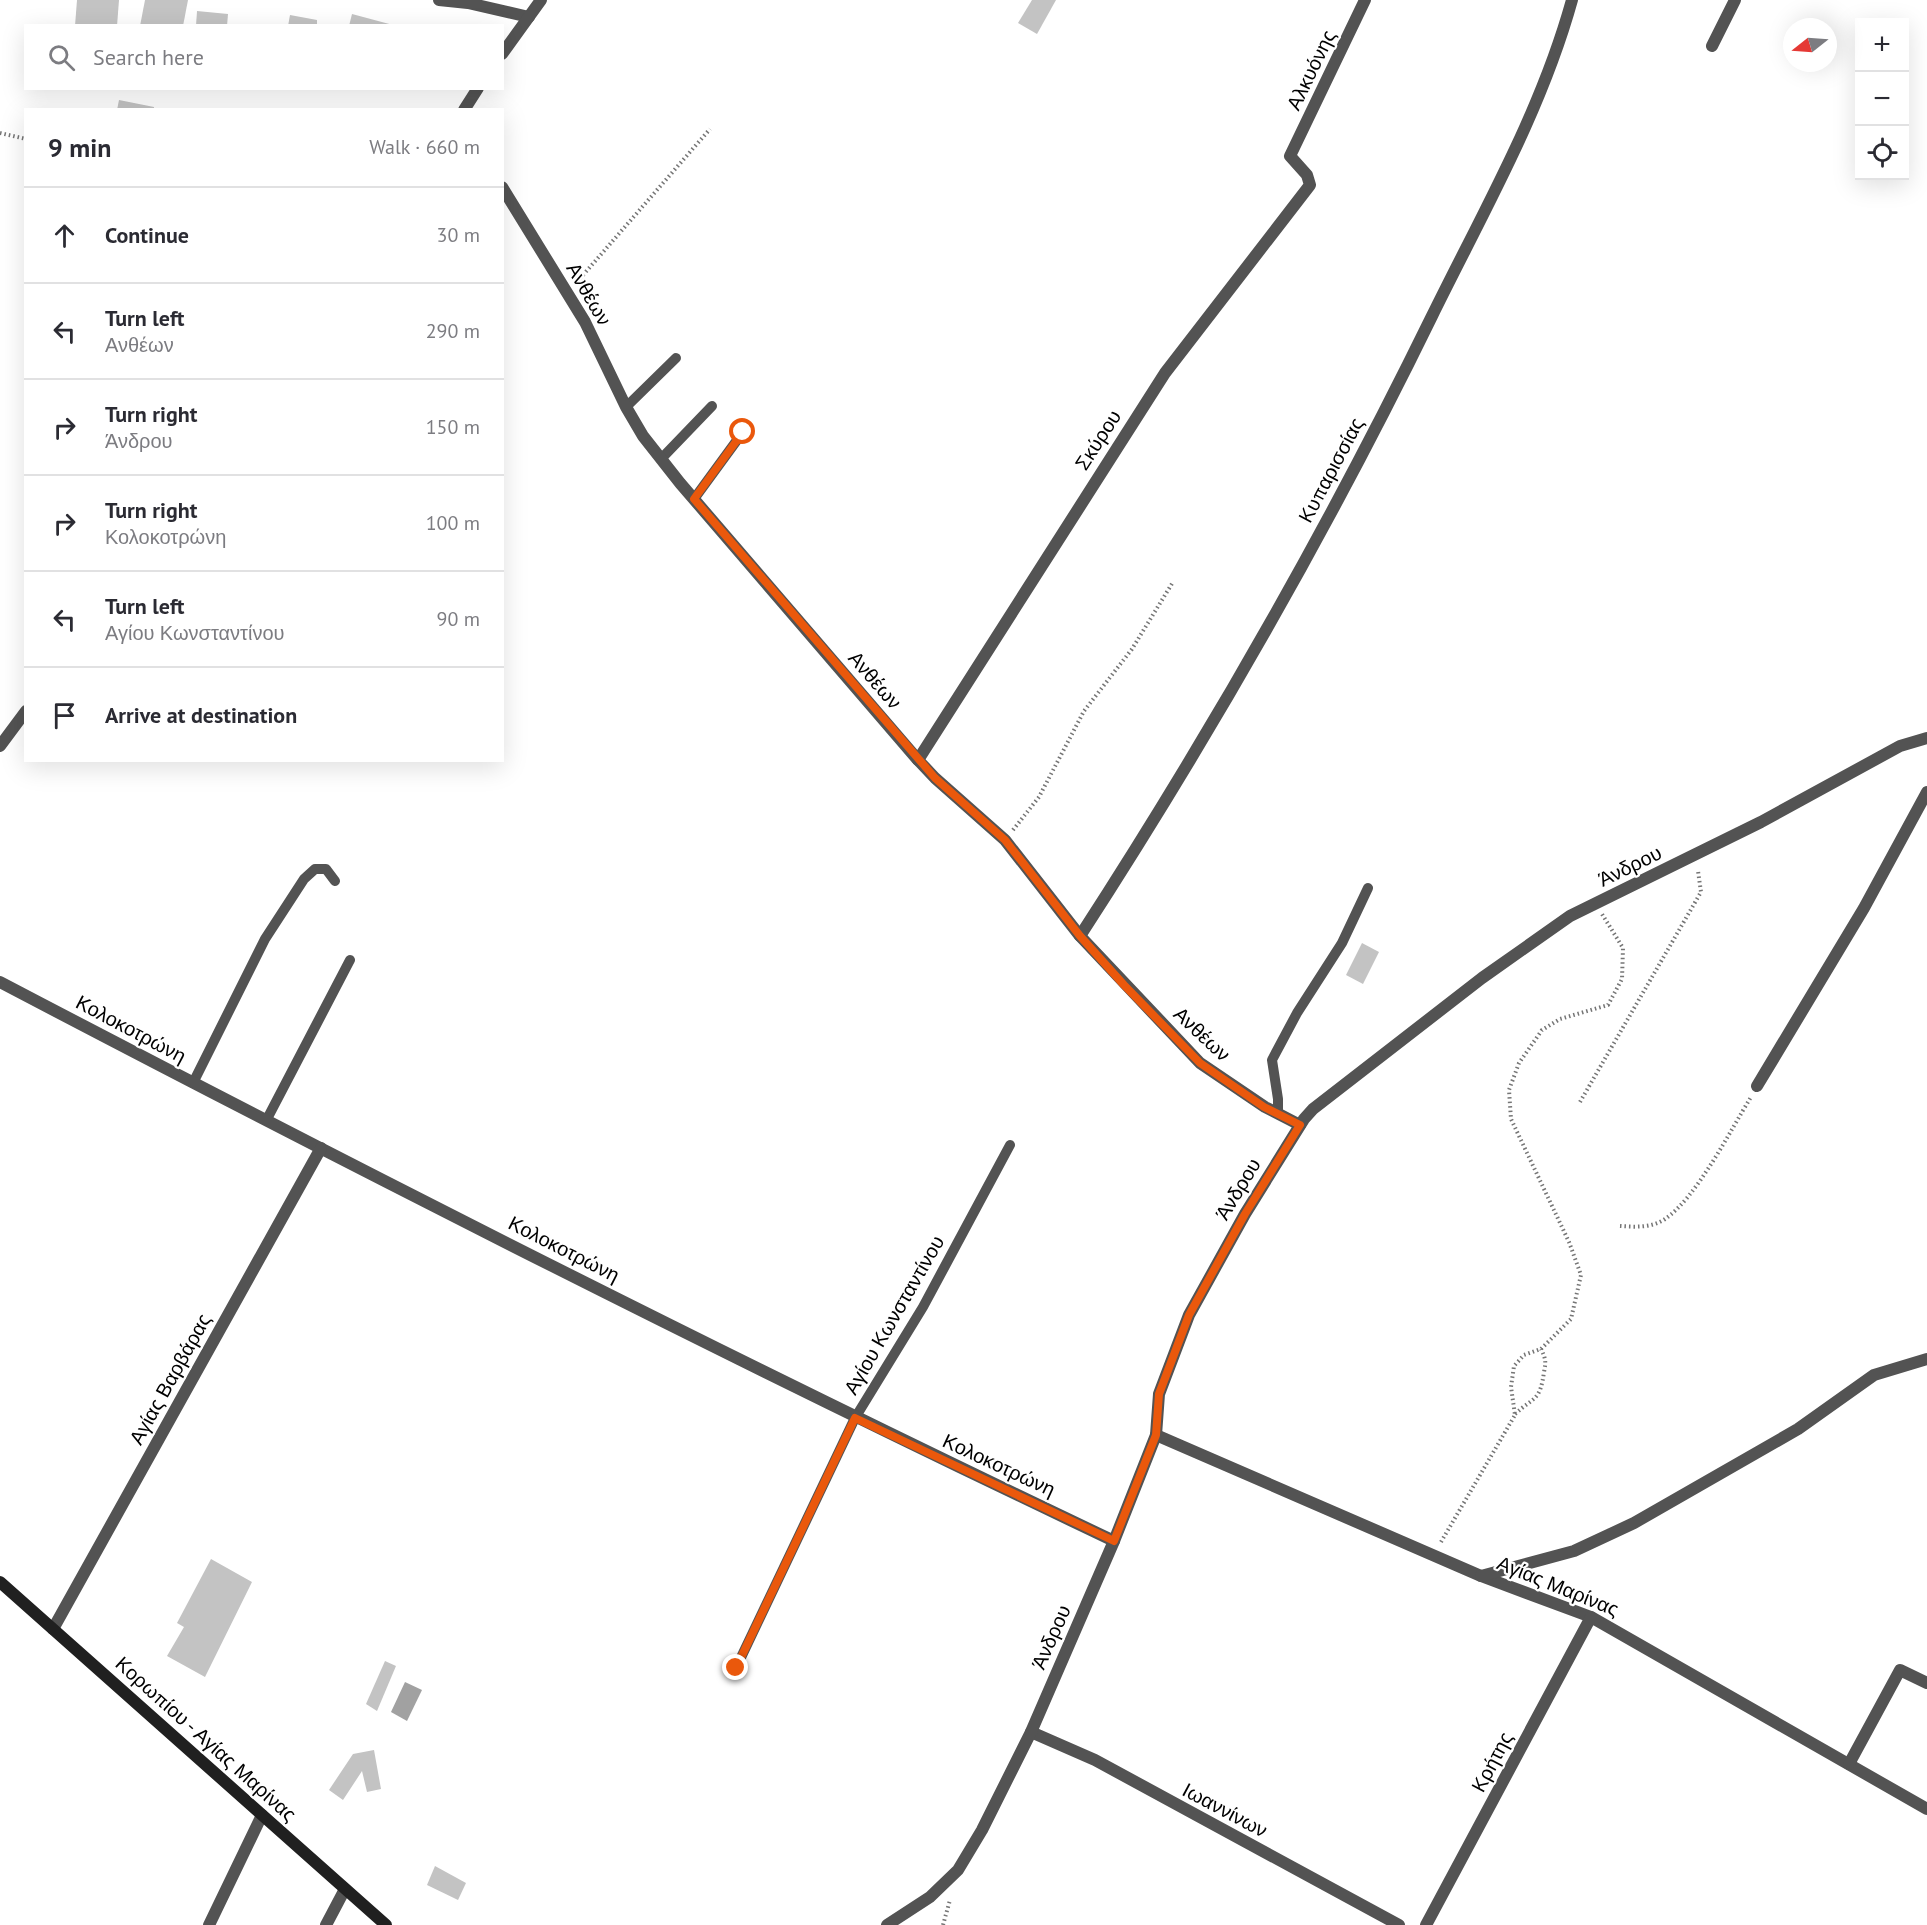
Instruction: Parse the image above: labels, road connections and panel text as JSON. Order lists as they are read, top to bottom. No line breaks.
{"streets":{"main road":["Κορωπίου - Αγίας Μαρίνας"],"street":["Αλκυόνης","Ανθέων","Σκύρου","Κυπαρισσίας","Άνδρου","Κολοκοτρώνη","Αγίας Βαρβάρας","Αγίας Μαρίνας","Κρήτης","Ιωαννίνων"],"lane":["Αγίου Κωνσταντίνου"]},"crossings":[["Αλκυόνης","Σκύρου"],["Ανθέων","Σκύρου"],["Ανθέων","Κυπαρισσίας"],["Ανθέων","Άνδρου"],["Άνδρου","Κολοκοτρώνη"],["Άνδρου","Αγίας Μαρίνας"],["Άνδρου","Ιωαννίνων"],["Κολοκοτρώνη","Αγίου Κωνσταντίνου"],["Κολοκοτρώνη","Αγίας Βαρβάρας"],["Αγίας Βαρβάρας","Κορωπίου - Αγίας Μαρίνας"],["Αγίας Μαρίνας","Κρήτης"]],"north":"left","page":{"map_buttons":["+","−"],"search":"Search here","heading":["9 min","Walk · 660 m"],"list":[["Continue","30 m"],["Turn left","Ανθέων","290 m"],["Turn right","Άνδρου","150 m"],["Turn right","Κολοκοτρώνη","100 m"],["Turn left","Αγίου Κωνσταντίνου","90 m"],"Arrive at destination"]}}
